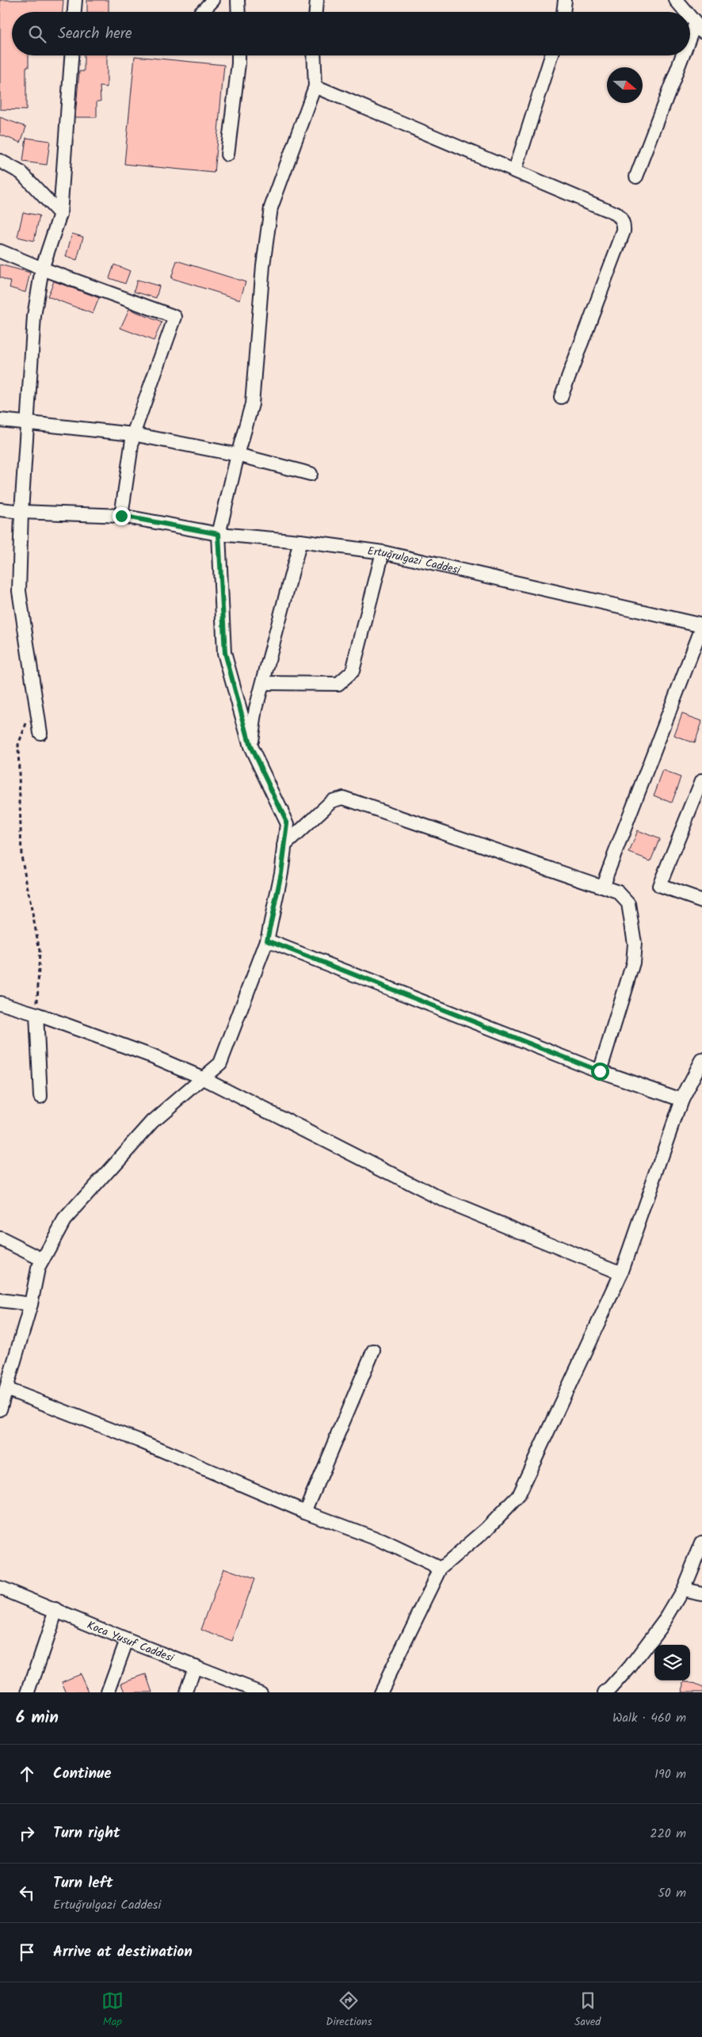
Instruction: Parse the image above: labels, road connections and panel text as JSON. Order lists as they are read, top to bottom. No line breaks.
{"streets":{"street":["Ertuğrulgazi Caddesi","Koca Yusuf Caddesi"]},"north":"right","page":{"search":"Search here","heading":["6 min","Walk · 460 m"],"list":[["Continue","190 m"],["Turn right","220 m"],["Turn left","Ertuğrulgazi Caddesi","50 m"],"Arrive at destination"],"nav":["Map","Directions","Saved"]}}
